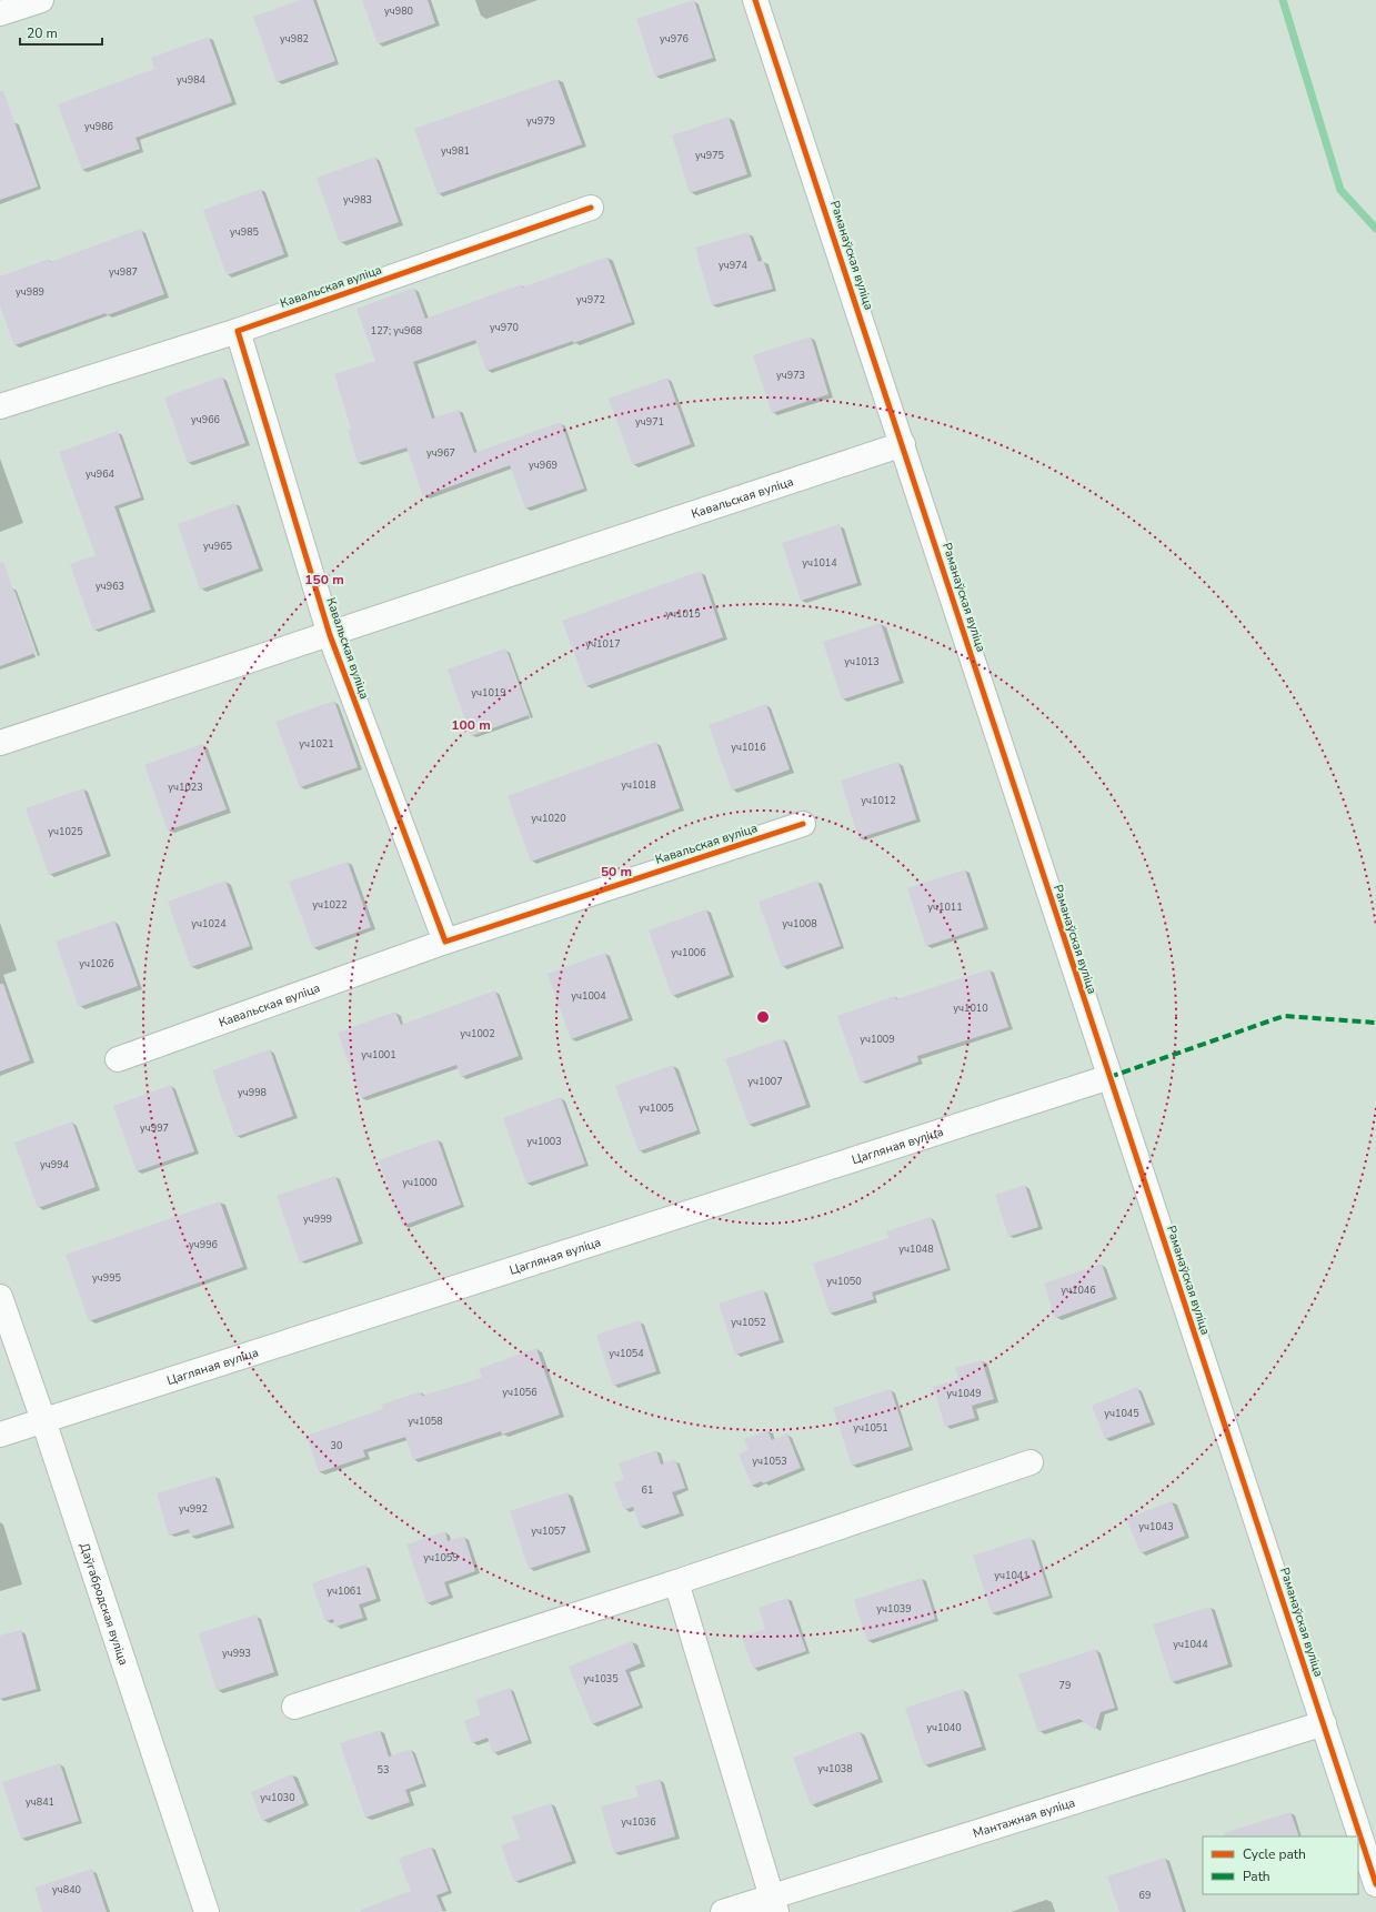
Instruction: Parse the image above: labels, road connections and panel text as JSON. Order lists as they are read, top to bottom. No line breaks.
{"streets":{"street":["Раманаўская вуліца","Кавальская вуліца","Цагляная вуліца","Даўгабродская вуліца","Мантажная вуліца"]},"crossings":[["Раманаўская вуліца","Кавальская вуліца"],["Раманаўская вуліца","Цагляная вуліца"],["Раманаўская вуліца","Мантажная вуліца"],["Цагляная вуліца","Даўгабродская вуліца"]],"house_numbers":["уч980","уч982","уч976","уч984","уч979","уч986","уч981","уч975","уч983","уч985","уч974","уч987","уч989","уч972","уч970","127; уч968","уч973","уч966","уч971","уч967","уч969","уч964","уч965","уч1014","уч963","уч1015","уч1017","уч1013","уч1019","уч1021","уч1016","уч1018","уч1023","уч1012","уч1020","уч1025","уч1022","уч1011","уч1024","уч1008","уч1006","уч1026","уч1004","уч1010","уч1002","уч1009","уч1001","уч1007","уч998","уч1005","уч997","уч1003","уч994","уч1000","уч999","уч996","уч1048","уч995","уч1050","уч1046","уч1052","уч1054","уч1056","уч1049","уч1045","уч1058","уч1051","30","уч1053","61","уч992","уч1043","уч1057","уч1059","уч1041","уч1061","уч1039","уч1044","уч993","уч1035","79","уч1040","уч1038","53","уч1030","уч841","уч1036","уч840","69"],"legend":["Cycle path","Path"],"scale_bar":"20 m","rings":["150 m","100 m","50 m"]}
